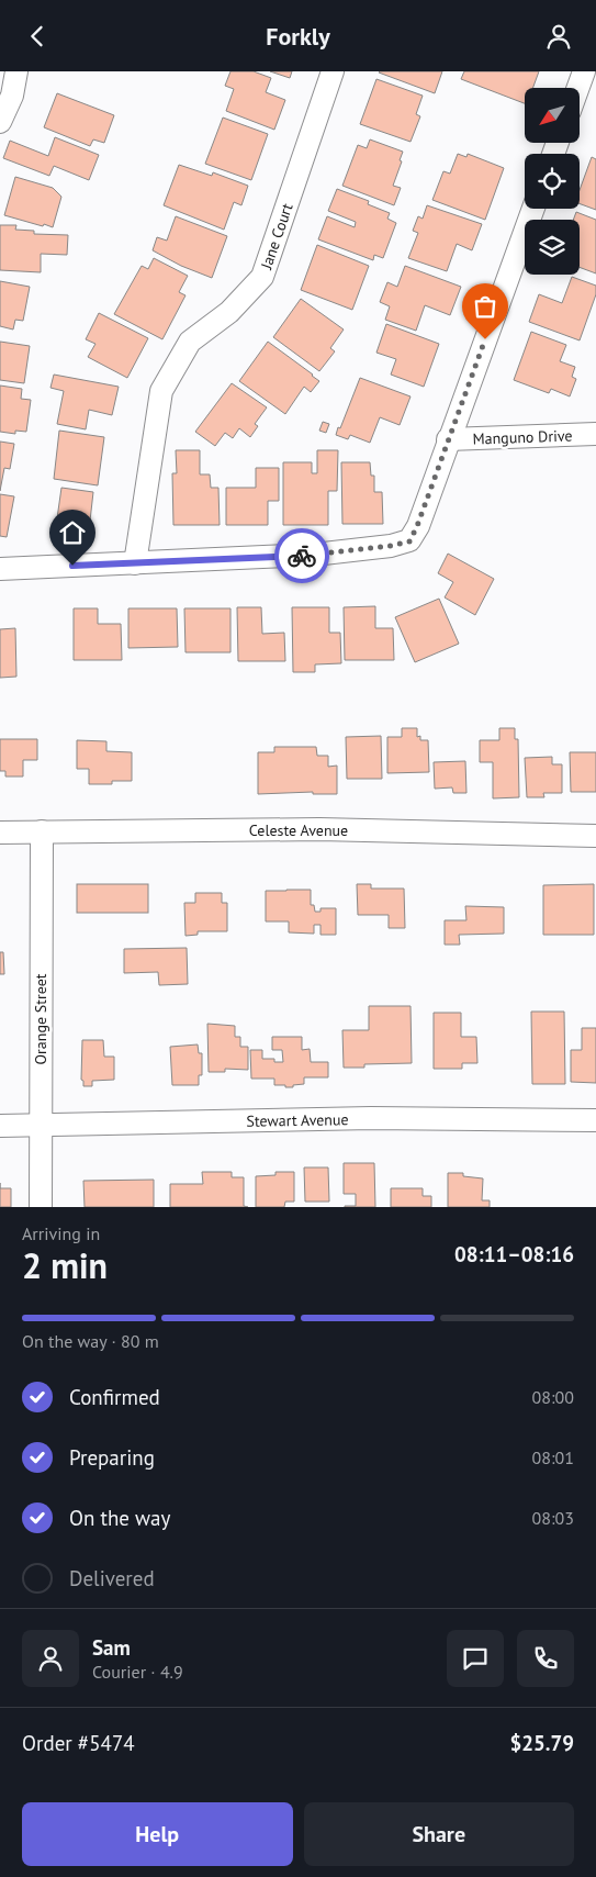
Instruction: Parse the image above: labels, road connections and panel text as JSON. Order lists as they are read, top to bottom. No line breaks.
{"streets":{"street":["Jane Court","Manguno Drive","Celeste Avenue","Orange Street","Stewart Avenue"]},"crossings":[["Celeste Avenue","Orange Street"],["Orange Street","Stewart Avenue"]],"north":"bottom left","page":{"header":"Forkly","heading":["2 min","Arriving in","08:11–08:16"],"panel":["Sam","Courier · 4.9","Order #5474","$25.79"],"bar":"On the way · 80 m","list":[["Confirmed","08:00"],["Preparing","08:01"],["On the way","08:03"],"Delivered"],"buttons":["Help","Share"]}}
